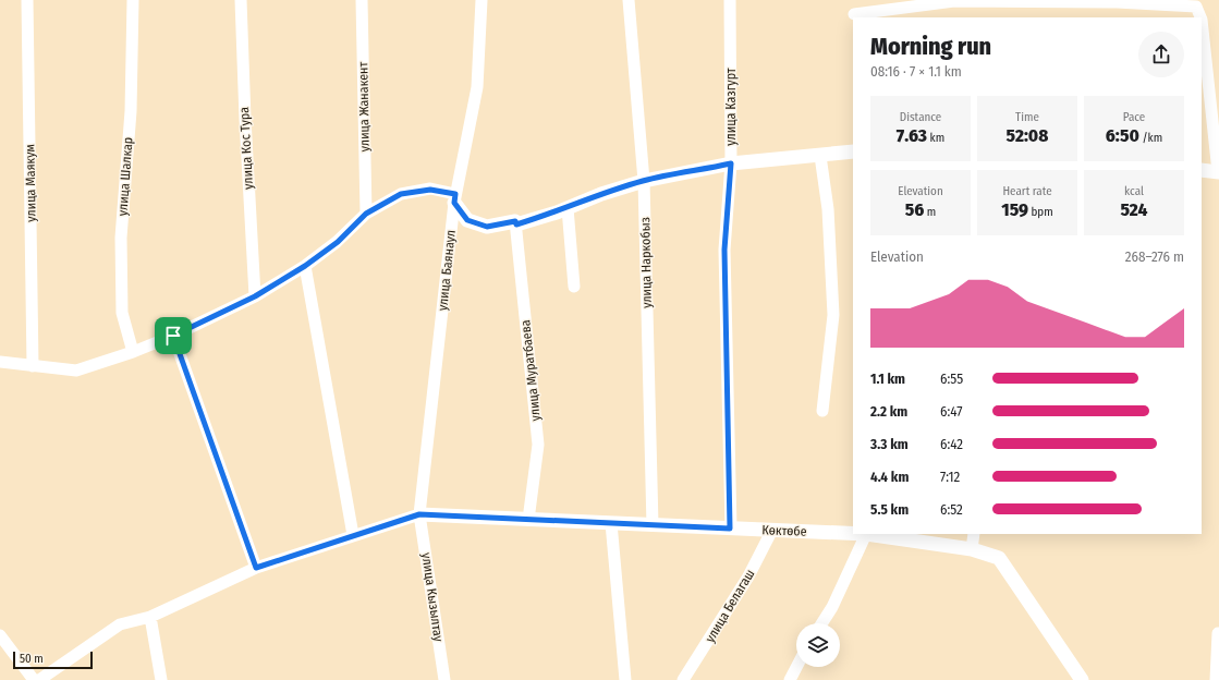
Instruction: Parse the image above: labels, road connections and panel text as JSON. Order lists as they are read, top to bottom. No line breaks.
{"streets":{"street":["улица Жанакент","улица Казгурт","улица Кос Тура","улица Шалкар","улица Маякум","улица Наркобыз","улица Баянаул","улица Муратбаева","Көктөбе","улица Кызылтау","улица Белагаш"]},"crossings":[["улица Казгурт","Көктөбе"],["улица Наркобыз","Көктөбе"],["улица Баянаул","Көктөбе"],["улица Баянаул","улица Кызылтау"],["улица Муратбаева","Көктөбе"],["Көктөбе","улица Кызылтау"],["Көктөбе","улица Белагаш"]],"scale_bar":"50 m","page":{"heading":["Morning run","08:16 · 7 × 1.1 km"],"stats":[["Distance","7.63 km"],["Time","52:08"],["Pace","6:50 /km"],["Elevation","56 m"],["Heart rate","159 bpm"],["kcal","524"]],"chart":["Elevation","268–276 m"],"list":[{"name":"1.1 km","note":"6:55"},{"name":"2.2 km","note":"6:47"},{"name":"3.3 km","note":"6:42"},{"name":"4.4 km","note":"7:12"},{"name":"5.5 km","note":"6:52"}],"scale":"50 m"}}
